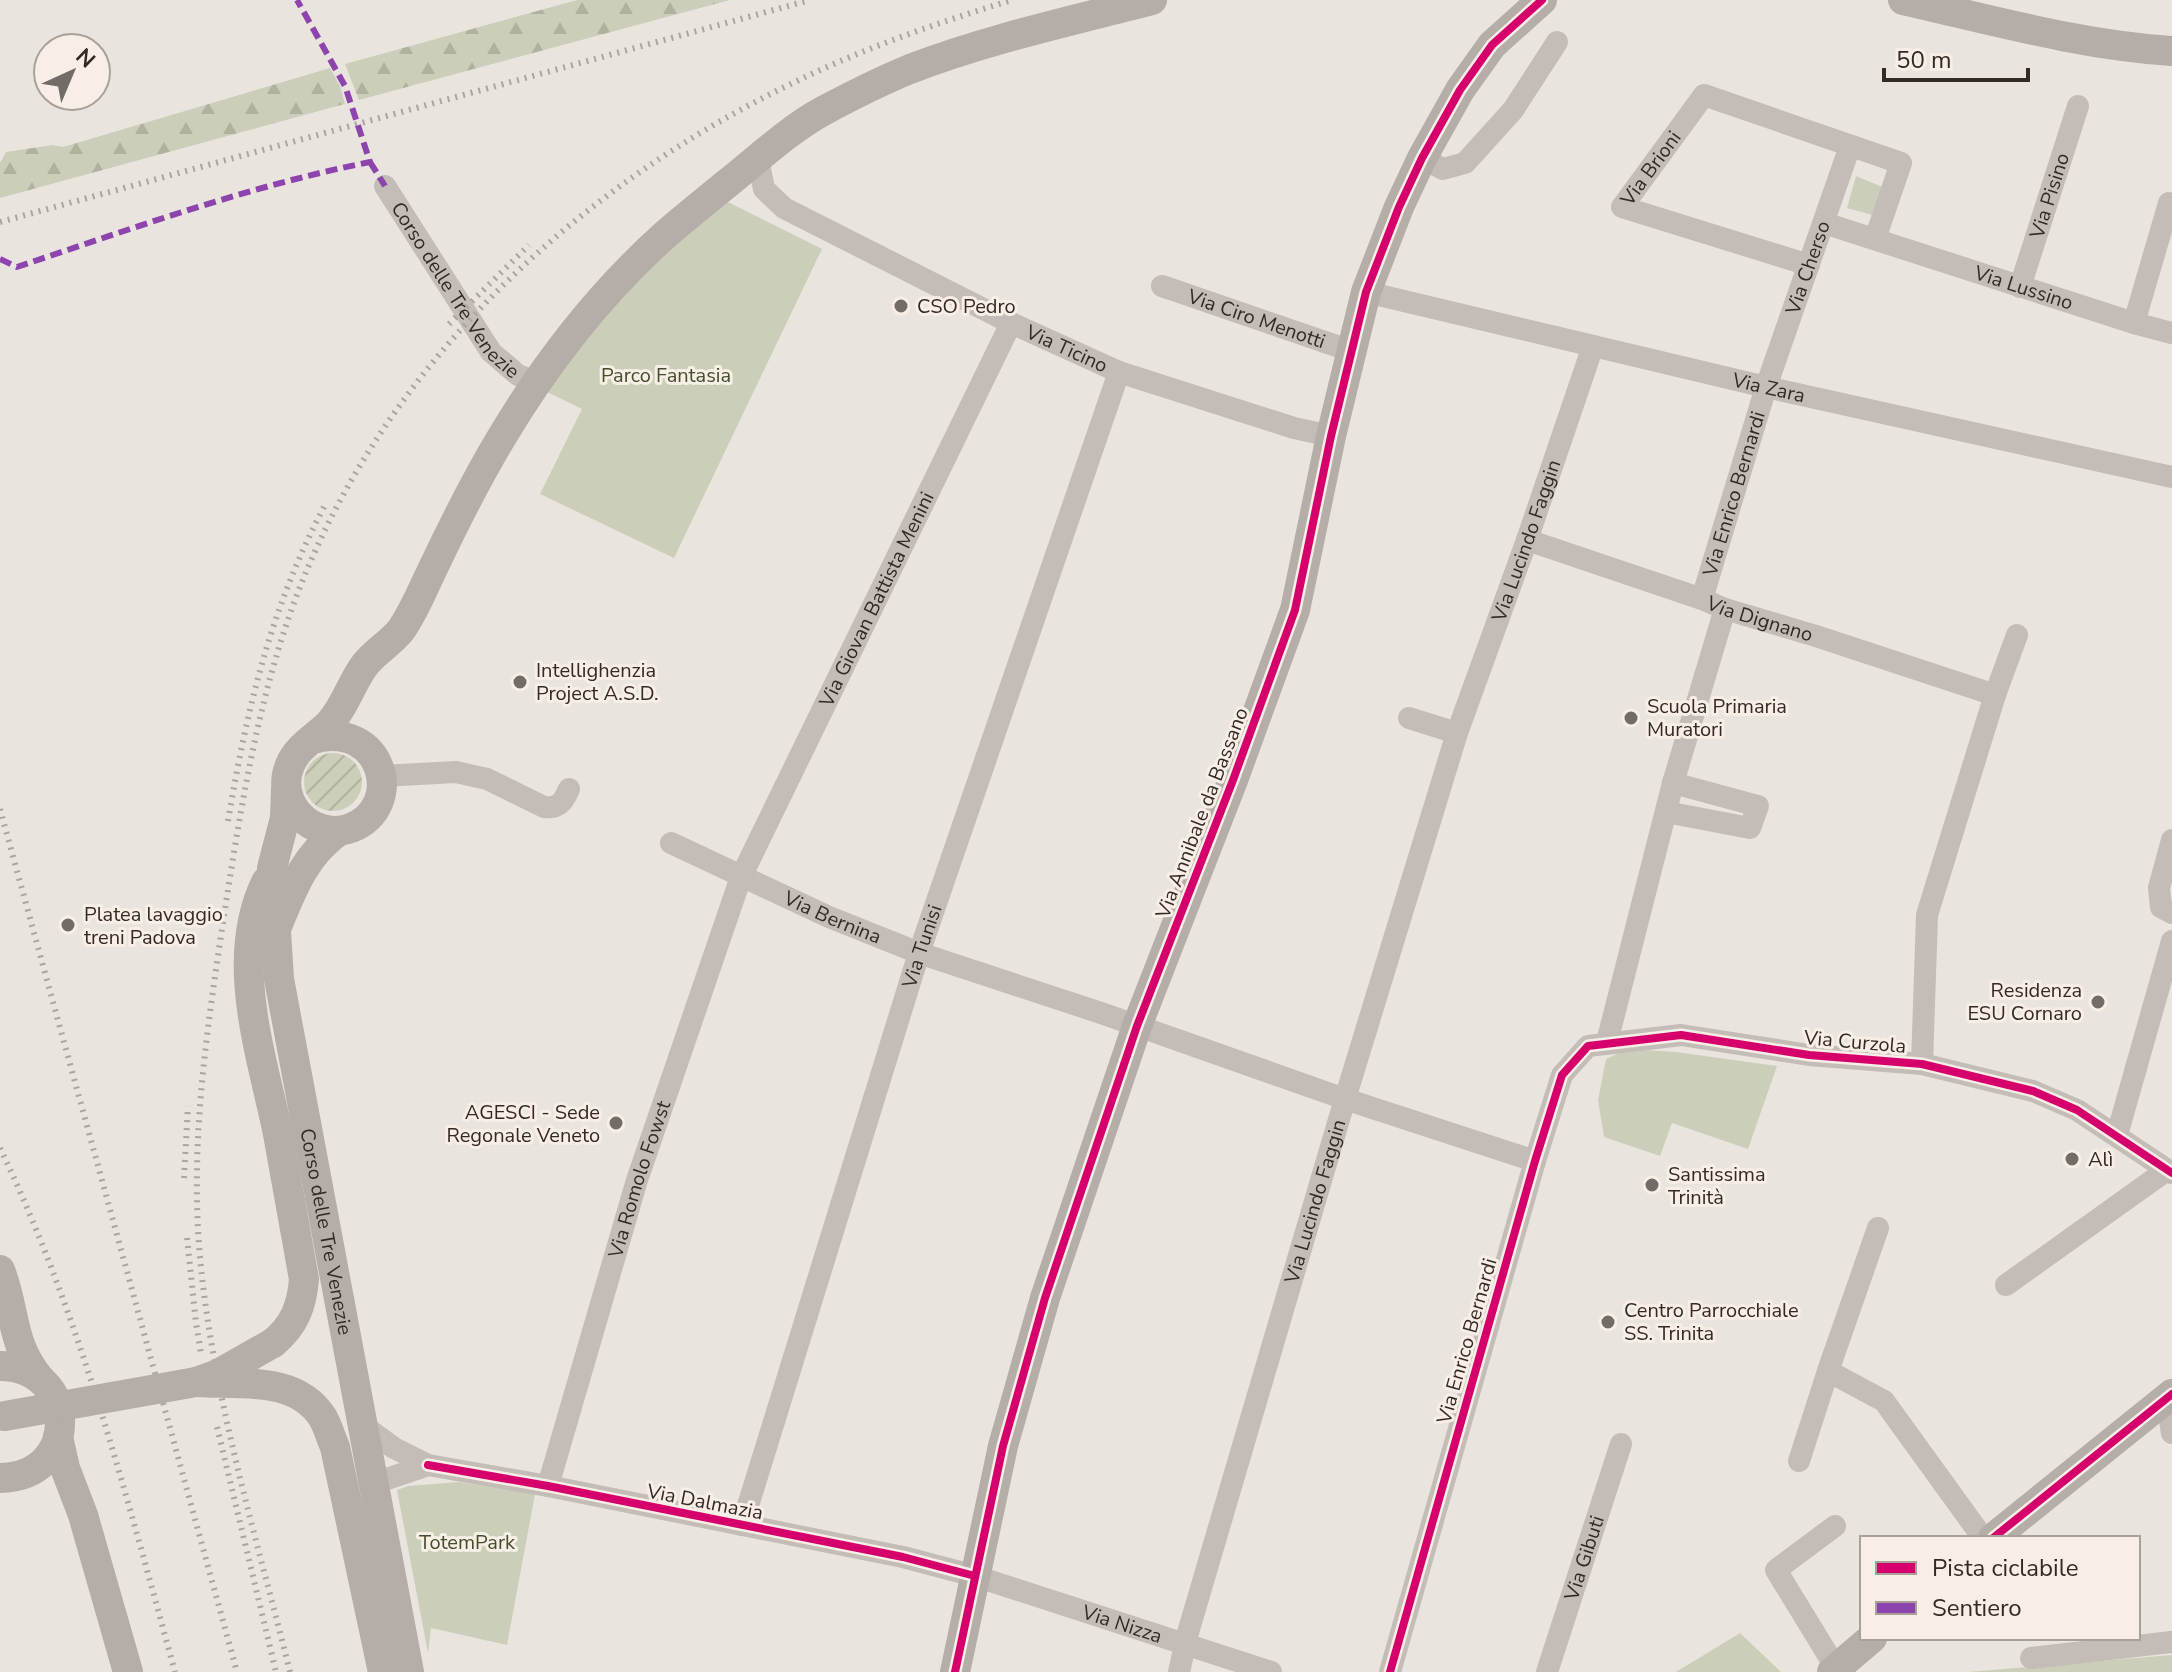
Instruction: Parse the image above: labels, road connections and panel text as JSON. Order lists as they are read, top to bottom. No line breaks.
{"streets":{"main road":["Corso delle Tre Venezie","Via Annibale da Bassano"],"street":["Via Brioni","Via Pisino","Via Cherso","Via Lussino","Via Ciro Menotti","Via Ticino","Via Zara","Via Enrico Bernardi","Via Lucindo Faggin","Via Giovan Battista Menini","Via Dignano","Via Bernina","Via Tunisi","Via Curzola","Via Romolo Fowst","Via Dalmazia","Via Gibuti","Via Nizza"]},"crossings":[["Via Brioni","Via Cherso"],["Via Pisino","Via Lussino"],["Via Cherso","Via Lussino"],["Via Cherso","Via Zara"],["Via Cherso","Via Enrico Bernardi"],["Corso delle Tre Venezie","Via Ticino"],["Corso delle Tre Venezie","Via Dalmazia"],["Via Ciro Menotti","Via Annibale da Bassano"],["Via Ticino","Via Giovan Battista Menini"],["Via Ticino","Via Annibale da Bassano"],["Via Ticino","Via Tunisi"],["Via Zara","Via Enrico Bernardi"],["Via Zara","Via Lucindo Faggin"],["Via Zara","Via Annibale da Bassano"],["Via Enrico Bernardi","Via Dignano"],["Via Enrico Bernardi","Via Bernina"],["Via Enrico Bernardi","Via Curzola"],["Via Lucindo Faggin","Via Dignano"],["Via Lucindo Faggin","Via Bernina"],["Via Lucindo Faggin","Via Nizza"],["Via Giovan Battista Menini","Via Bernina"],["Via Giovan Battista Menini","Via Romolo Fowst"],["Via Annibale da Bassano","Via Bernina"],["Via Annibale da Bassano","Via Dalmazia"],["Via Annibale da Bassano","Via Nizza"],["Via Bernina","Via Tunisi"],["Via Bernina","Via Romolo Fowst"],["Via Tunisi","Via Dalmazia"],["Via Romolo Fowst","Via Dalmazia"],["Via Dalmazia","Via Nizza"]],"parks":["Parco Fantasia","TotemPark"],"places":["CSO Pedro","Intellighenzia Project A.S.D.","Scuola Primaria Muratori","Platea lavaggio treni Padova","Residenza ESU Cornaro","AGESCI - Sede Regonale Veneto","Alì","Santissima Trinità","Centro Parrocchiale SS. Trinita"],"legend":["Pista ciclabile","Sentiero"],"scale_bar":"50 m","north":"top right"}
